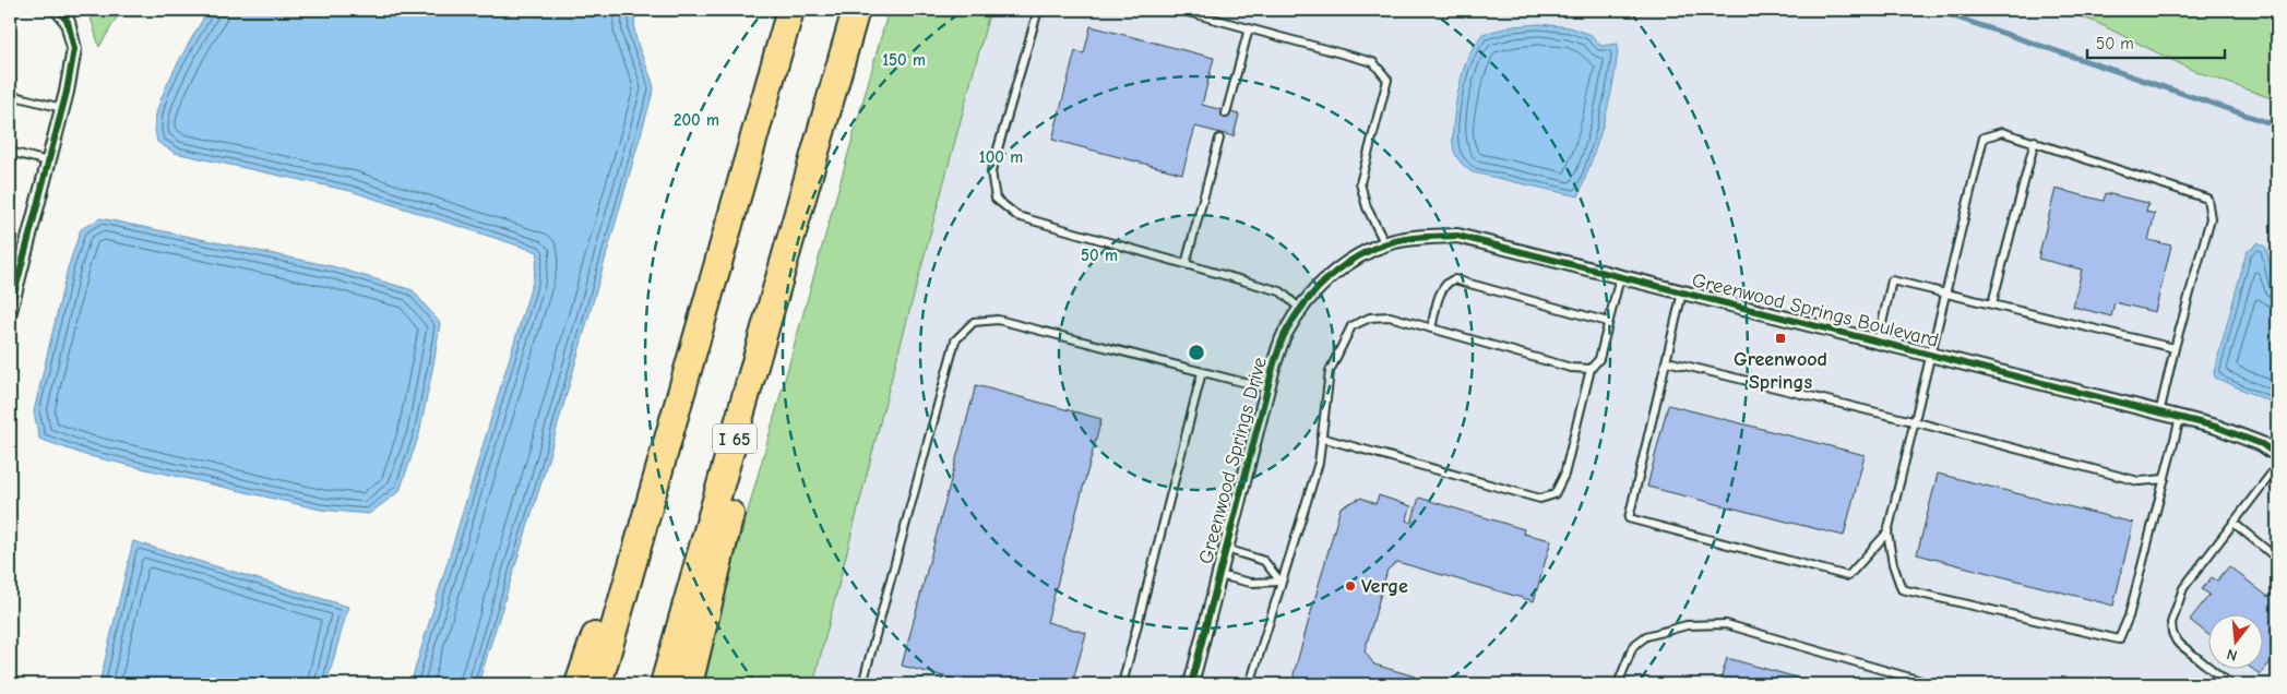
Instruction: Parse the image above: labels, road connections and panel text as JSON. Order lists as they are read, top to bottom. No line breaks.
{"streets":{"highway":["I 65"],"street":["Greenwood Springs Boulevard","Greenwood Springs Drive"]},"crossings":[["Greenwood Springs Boulevard","Greenwood Springs Drive"]],"places":{"transit":["Greenwood Springs"],"other":["Verge"]},"scale_bar":"50 m","north":"bottom","rings":["150 m","200 m","100 m","50 m"]}
